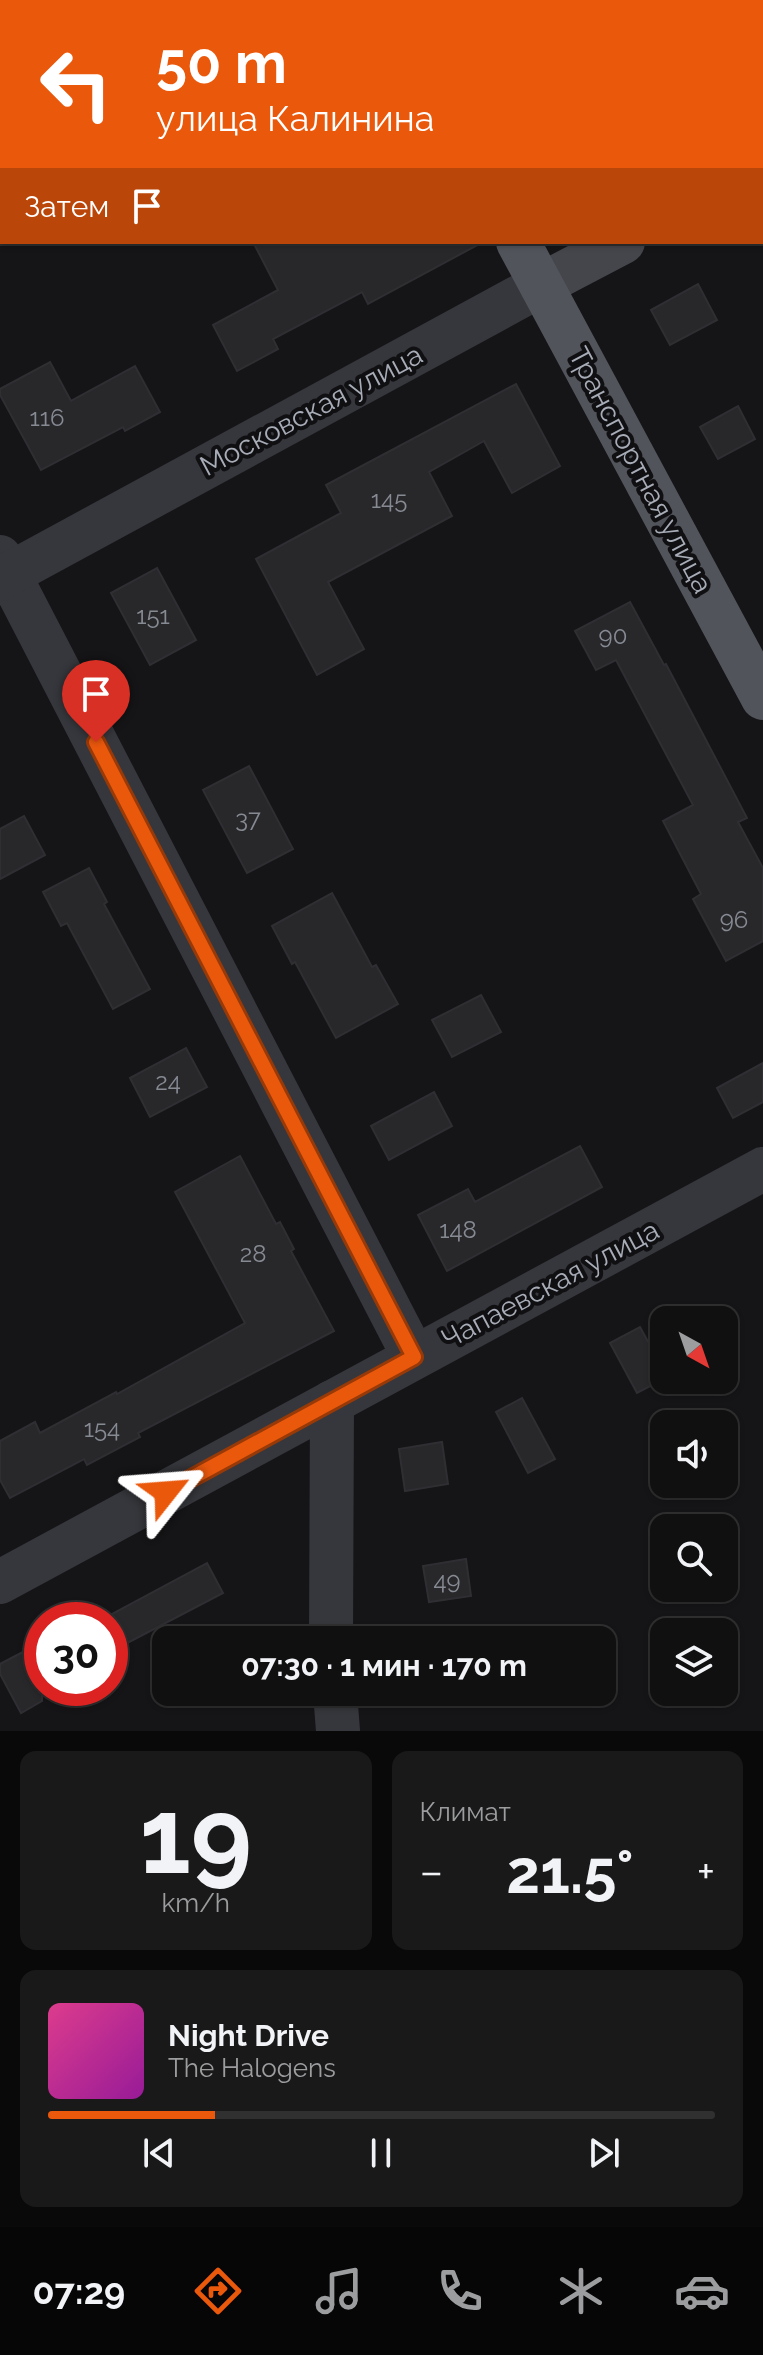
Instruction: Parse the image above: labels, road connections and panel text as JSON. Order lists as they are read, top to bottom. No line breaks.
{"streets":{"main road":["Московская улица","Транспортная улица"],"street":["Чапаевская улица"]},"crossings":[["Московская улица","Транспортная улица"]],"house_numbers":["116","145","151","90","37","96","24","148","28","154","49"],"north":"bottom right","page":{"turn":["50 m","улица Калинина"],"then":"Затем","limit":"30","trip":"07:30 · 1 мин · 170 m","tile":[["19","km/h"],"Климат"],"heat":["−","21.5°","+"],"song":["Night Drive","The Halogens"],"tabs":"07:29"}}
